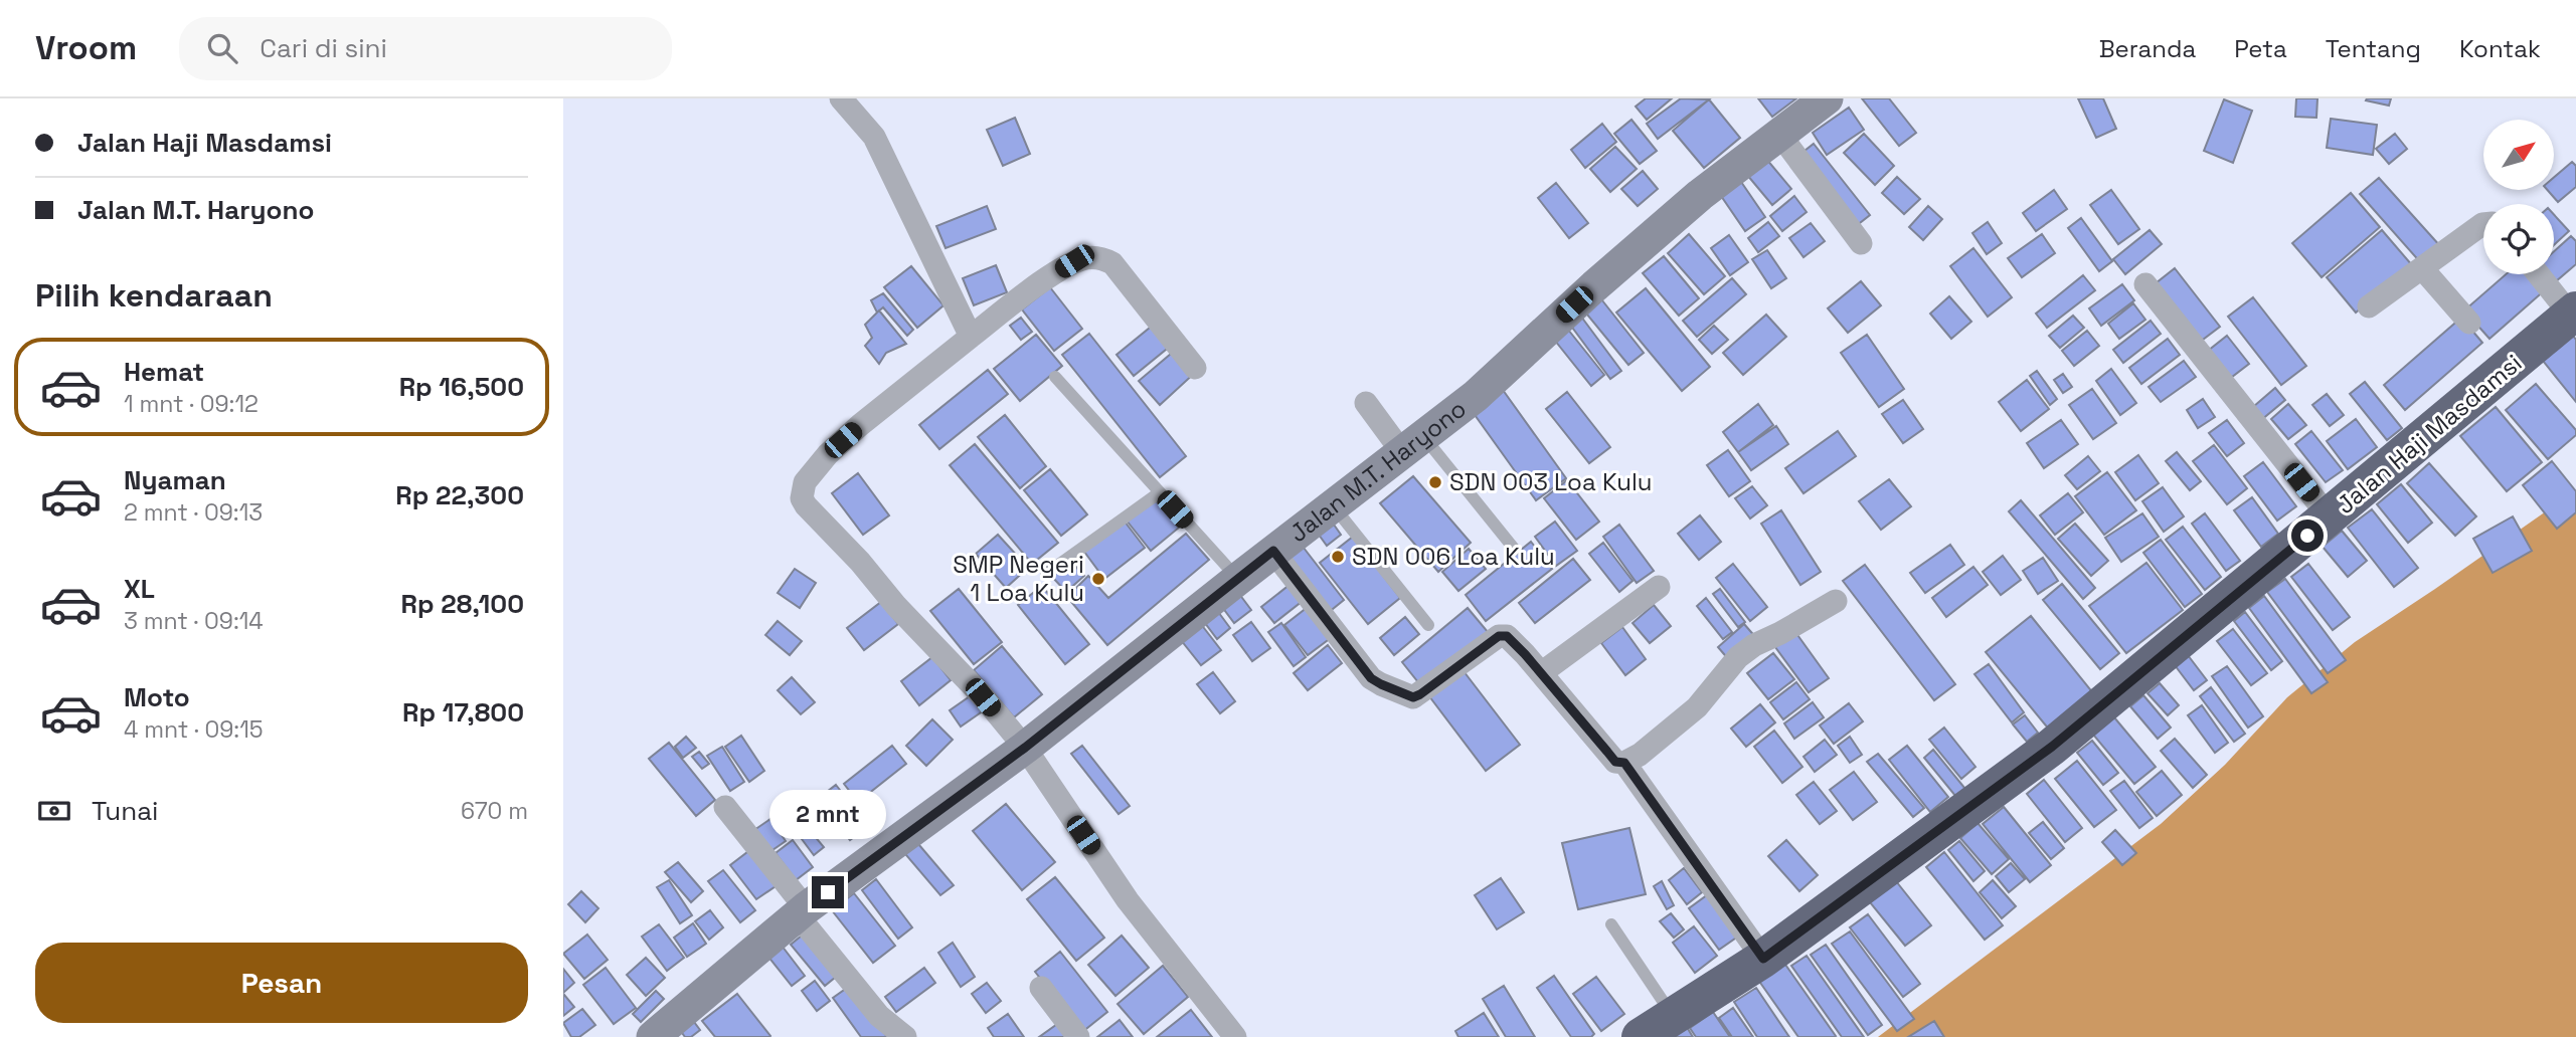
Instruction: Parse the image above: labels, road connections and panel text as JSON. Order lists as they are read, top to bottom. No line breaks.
{"streets":{"highway":["Jalan Haji Masdamsi"],"street":["Jalan M.T. Haryono"]},"places":["SDN 003 Loa Kulu","SDN 006 Loa Kulu","SMP Negeri 1 Loa Kulu"],"north":"top right","page":{"header":"Vroom","search":"Cari di sini","nav":["Beranda","Peta","Tentang","Kontak"],"banner":["Jalan Haji Masdamsi","Jalan M.T. Haryono"],"heading":"Pilih kendaraan","list":[{"name":"Hemat","note":"1 mnt · 09:12","value":"Rp 16,500"},{"name":"Nyaman","note":"2 mnt · 09:13","value":"Rp 22,300"},{"name":"XL","note":"3 mnt · 09:14","value":"Rp 28,100"},{"name":"Moto","note":"4 mnt · 09:15","value":"Rp 17,800"}],"pay":["Tunai","670 m"],"bubble":"2 mnt","buttons":"Pesan"}}
